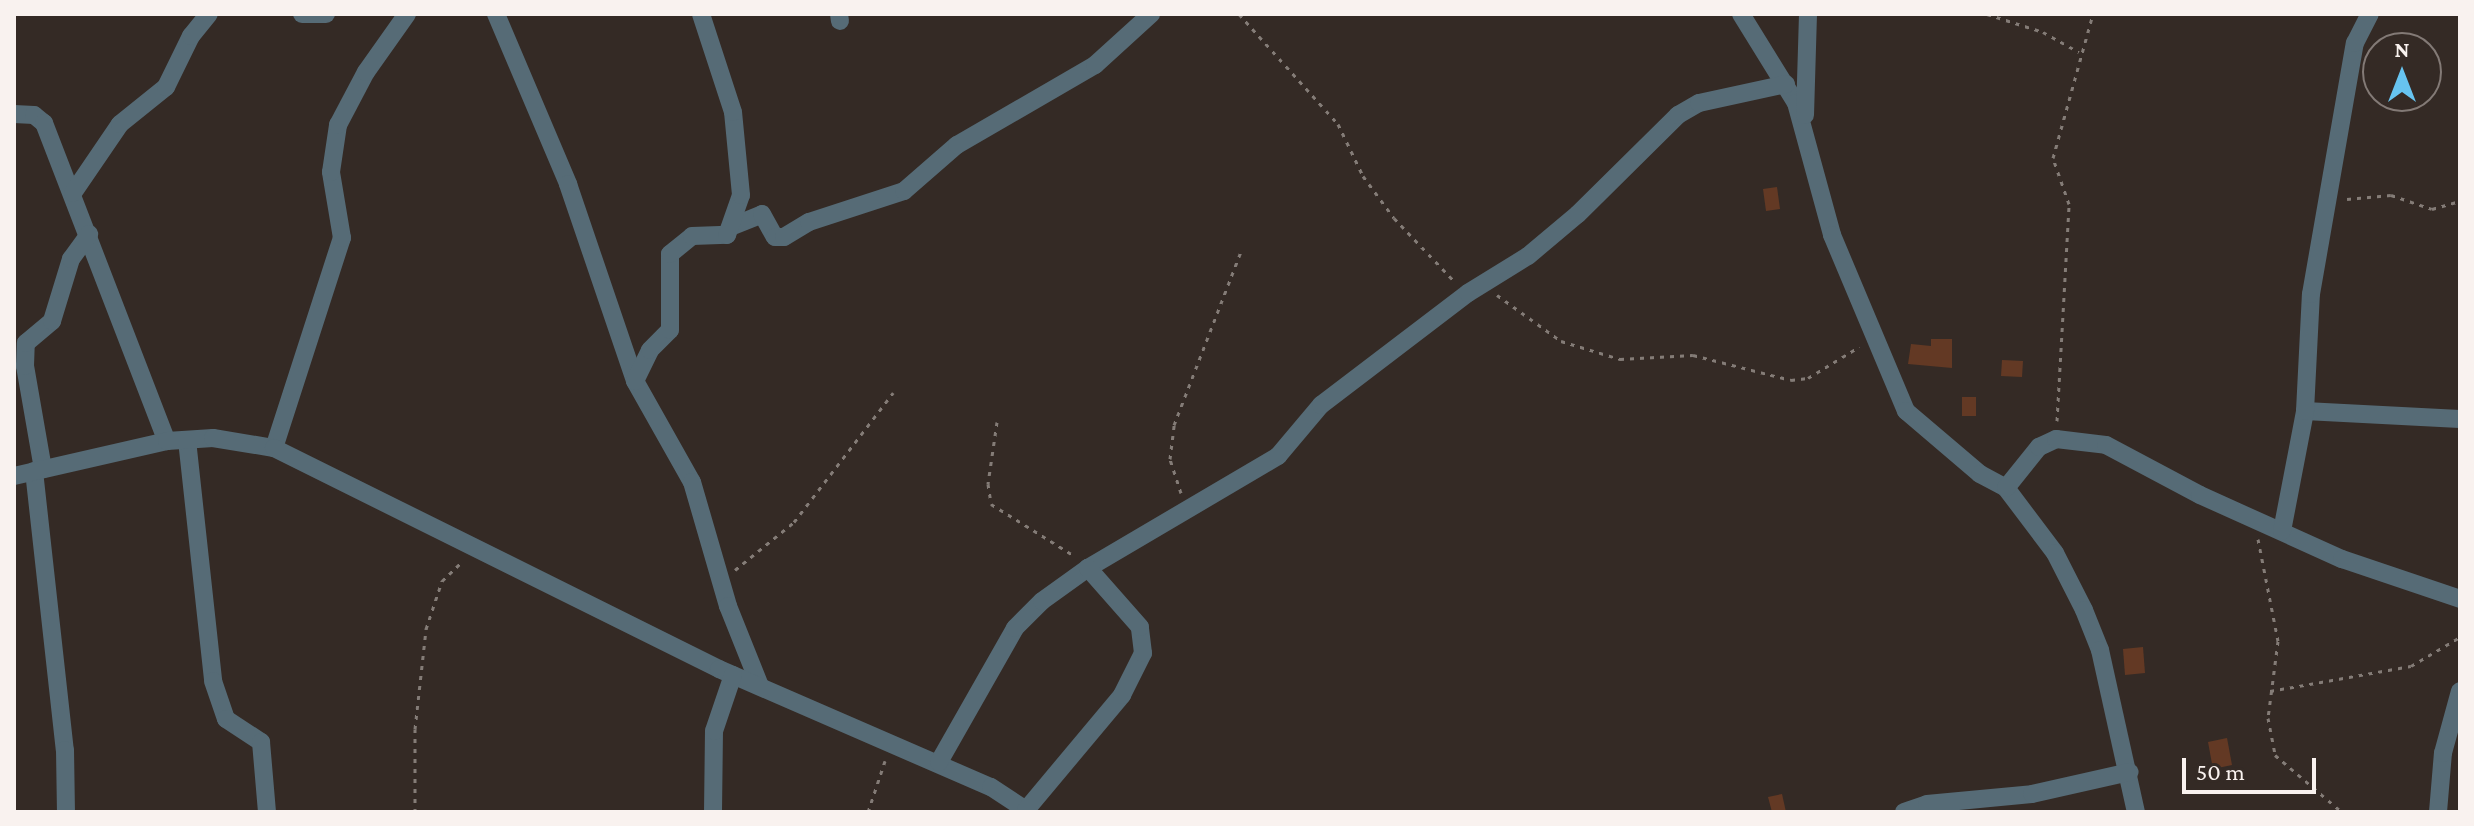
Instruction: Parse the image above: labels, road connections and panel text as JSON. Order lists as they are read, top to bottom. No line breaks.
{"scale_bar":"50 m","north":"top"}
